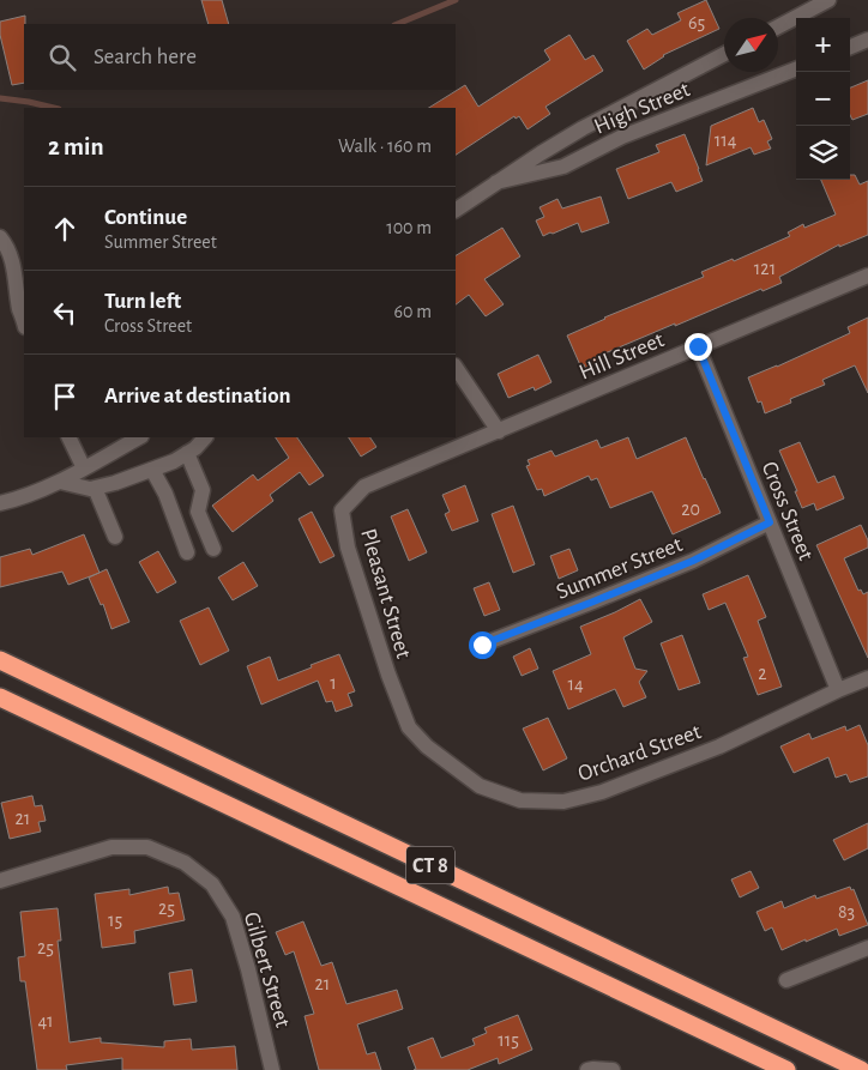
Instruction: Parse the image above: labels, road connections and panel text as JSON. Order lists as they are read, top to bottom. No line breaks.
{"streets":{"highway":["CT 8"],"street":["High Street","Hill Street","Cross Street","Summer Street","Pleasant Street","Orchard Street","Gilbert Street"]},"crossings":[["Hill Street","Cross Street"],["Hill Street","Pleasant Street"],["Cross Street","Summer Street"],["Cross Street","Orchard Street"],["Pleasant Street","Orchard Street"]],"house_numbers":["65","114","121","20","2","1","14","21","25","83","15","25","21","41","115"],"north":"top right","page":{"map_buttons":["+","−"],"search":"Search here","heading":["2 min","Walk · 160 m"],"list":[["Continue","Summer Street","100 m"],["Turn left","Cross Street","60 m"],"Arrive at destination"]}}
